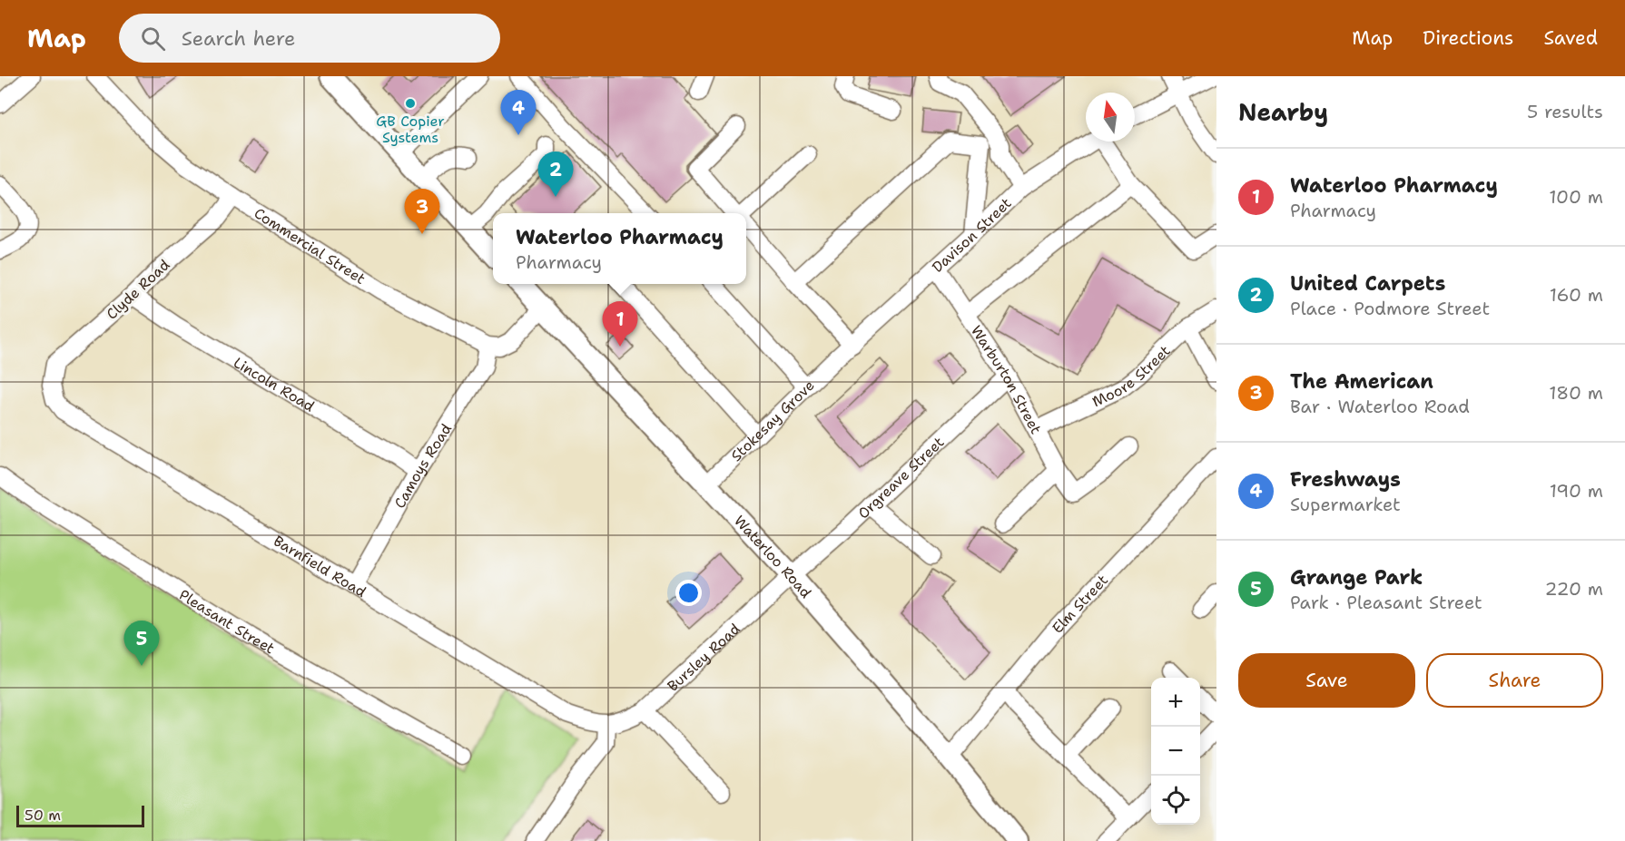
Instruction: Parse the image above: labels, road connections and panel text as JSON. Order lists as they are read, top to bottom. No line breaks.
{"streets":{"main road":["Waterloo Road"],"street":["Davison Street","Commercial Street","Clyde Road","Moore Street","Warburton Street","Lincoln Road","Stokesay Grove","Camoys Road","Orgreave Street","Barnfield Road","Elm Street","Pleasant Street","Bursley Road"]},"crossings":[["Davison Street","Warburton Street"],["Davison Street","Stokesay Grove"],["Commercial Street","Clyde Road"],["Commercial Street","Camoys Road"],["Clyde Road","Lincoln Road"],["Clyde Road","Barnfield Road"],["Moore Street","Warburton Street"],["Warburton Street","Orgreave Street"],["Lincoln Road","Camoys Road"],["Stokesay Grove","Waterloo Road"],["Camoys Road","Barnfield Road"],["Orgreave Street","Waterloo Road"],["Orgreave Street","Bursley Road"],["Waterloo Road","Elm Street"],["Waterloo Road","Bursley Road"],["Barnfield Road","Bursley Road"]],"places":["GB Copier Systems"],"scale_bar":"50 m","north":"top","page":{"header":"Map","search":"Search here","nav":["Map","Directions","Saved"],"heading":["Nearby","5 results"],"pins":["4","2","3","1","5"],"list":[{"mark":"1","name":"Waterloo Pharmacy","note":"Pharmacy","value":"100 m"},{"mark":"2","name":"United Carpets","note":"Place · Podmore Street","value":"160 m"},{"mark":"3","name":"The American","note":"Bar · Waterloo Road","value":"180 m"},{"mark":"4","name":"Freshways","note":"Supermarket","value":"190 m"},{"mark":"5","name":"Grange Park","note":"Park · Pleasant Street","value":"220 m"}],"popup":["Waterloo Pharmacy","Pharmacy"],"buttons":["Save","Share"],"map_buttons":["+","−"],"scale":"50 m"}}
